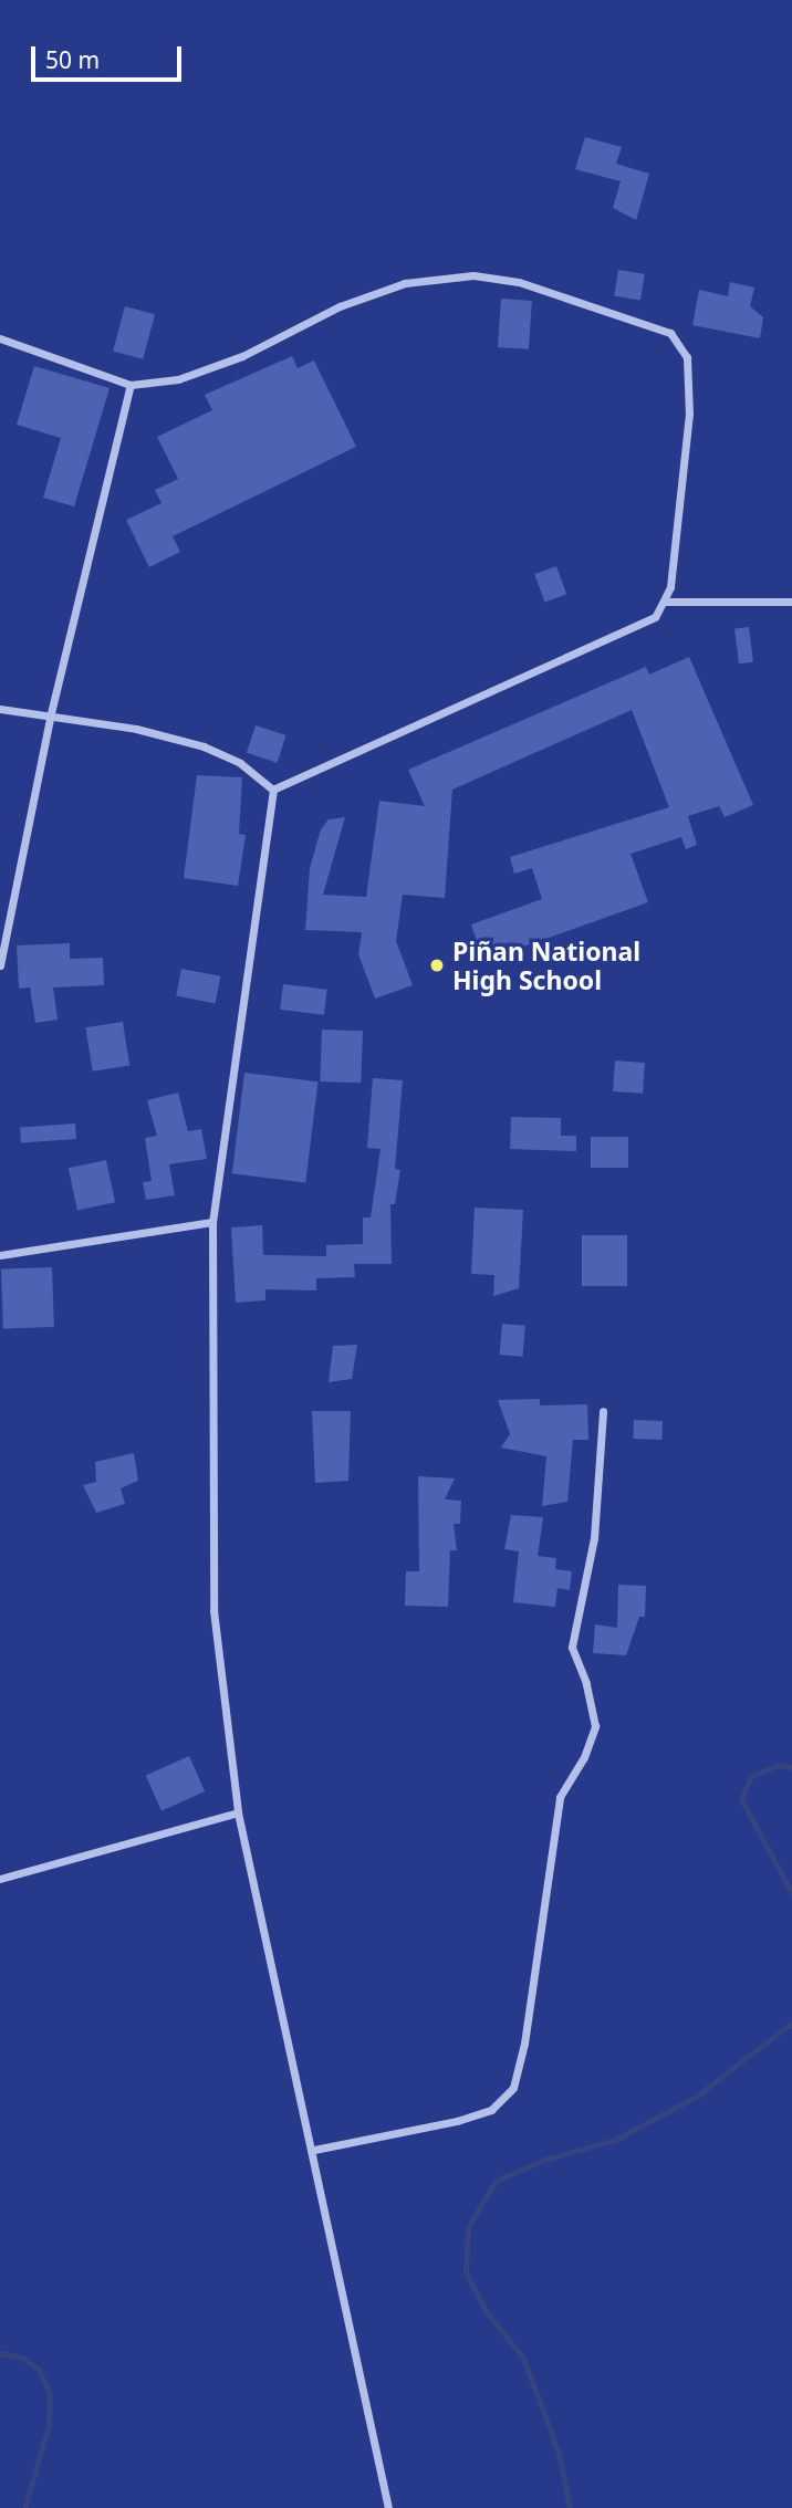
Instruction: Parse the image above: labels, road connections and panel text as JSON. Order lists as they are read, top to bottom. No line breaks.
{"places":["Piñan National High School"],"scale_bar":"50 m"}
